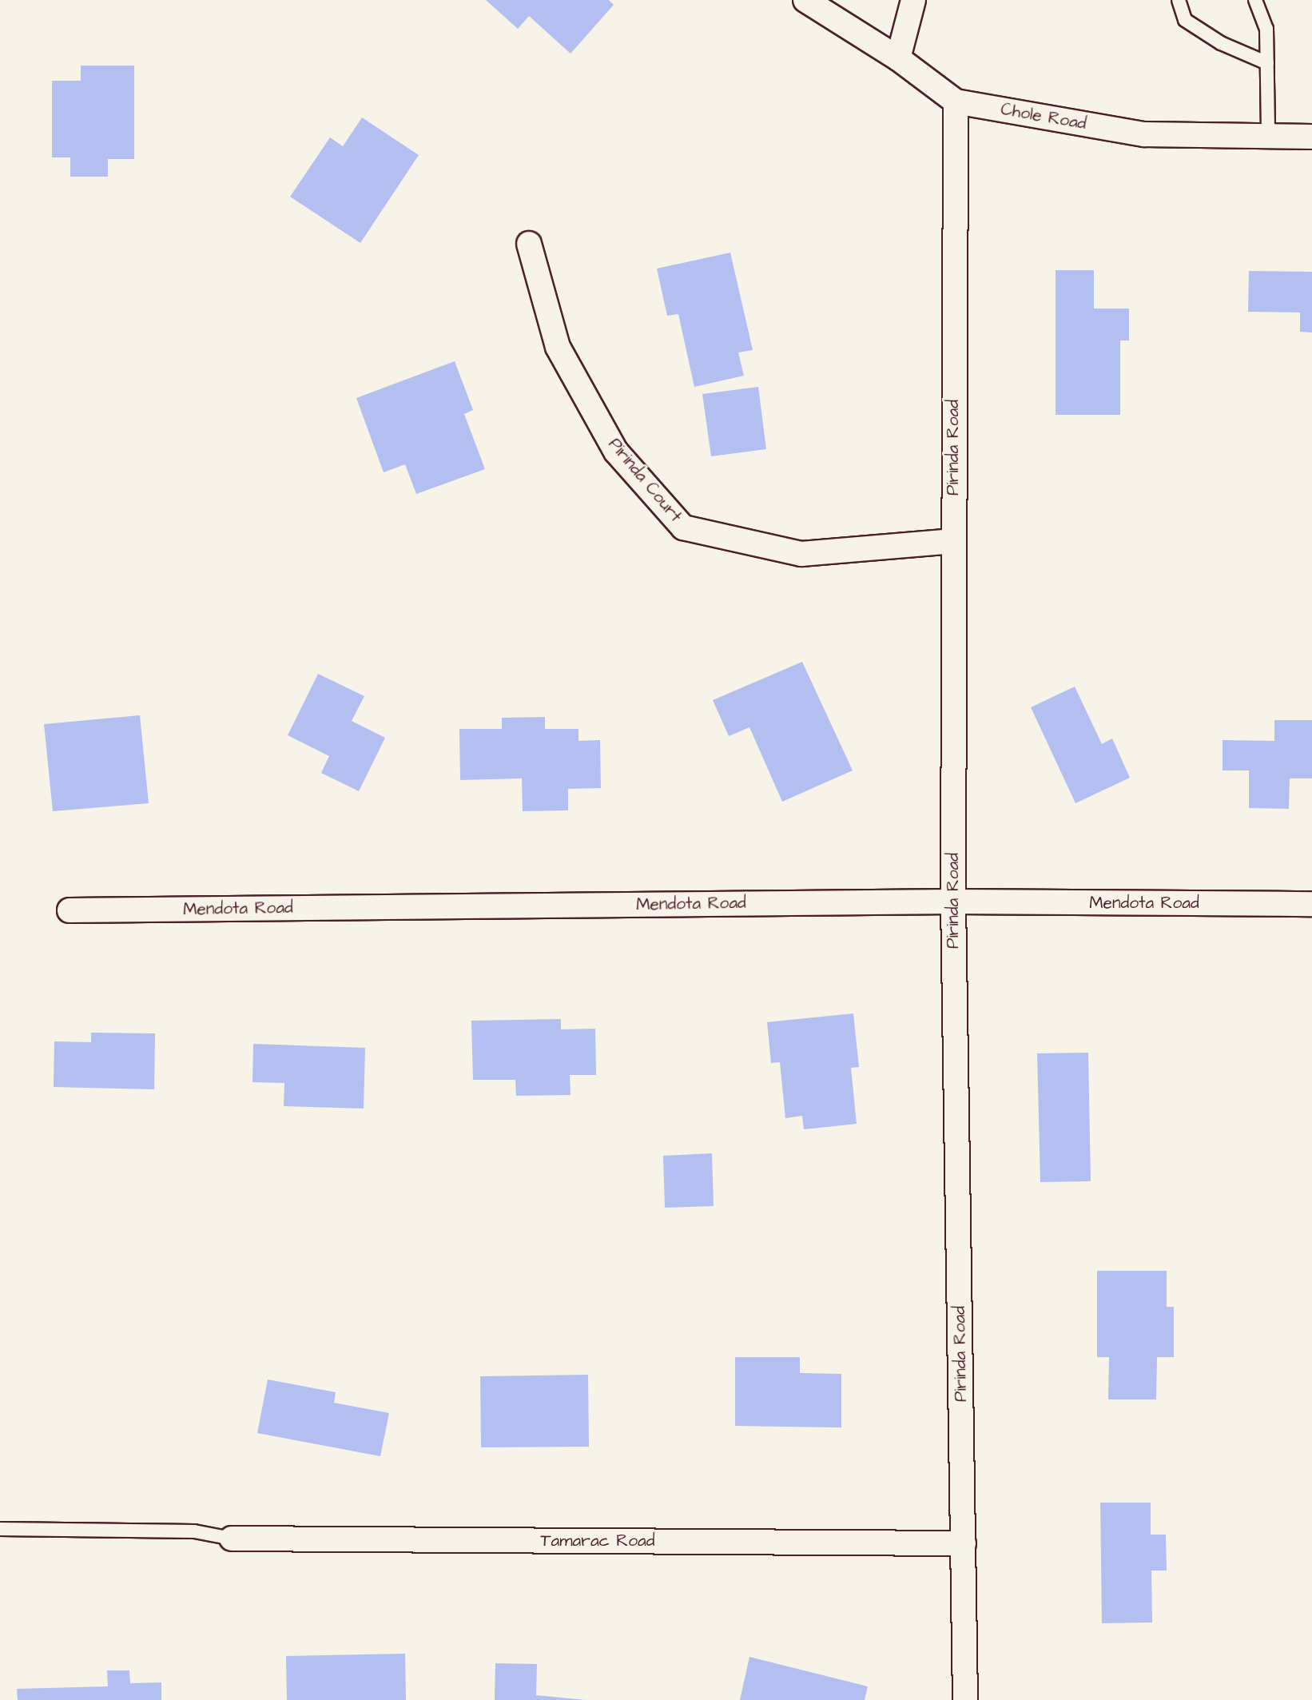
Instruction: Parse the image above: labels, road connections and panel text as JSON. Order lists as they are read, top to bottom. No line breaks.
{"streets":{"street":["Chole Road","Pirinda Road","Pirinda Court","Mendota Road","Tamarac Road"]},"crossings":[["Chole Road","Pirinda Road"],["Pirinda Road","Pirinda Court"],["Pirinda Road","Mendota Road"],["Pirinda Road","Tamarac Road"]]}
